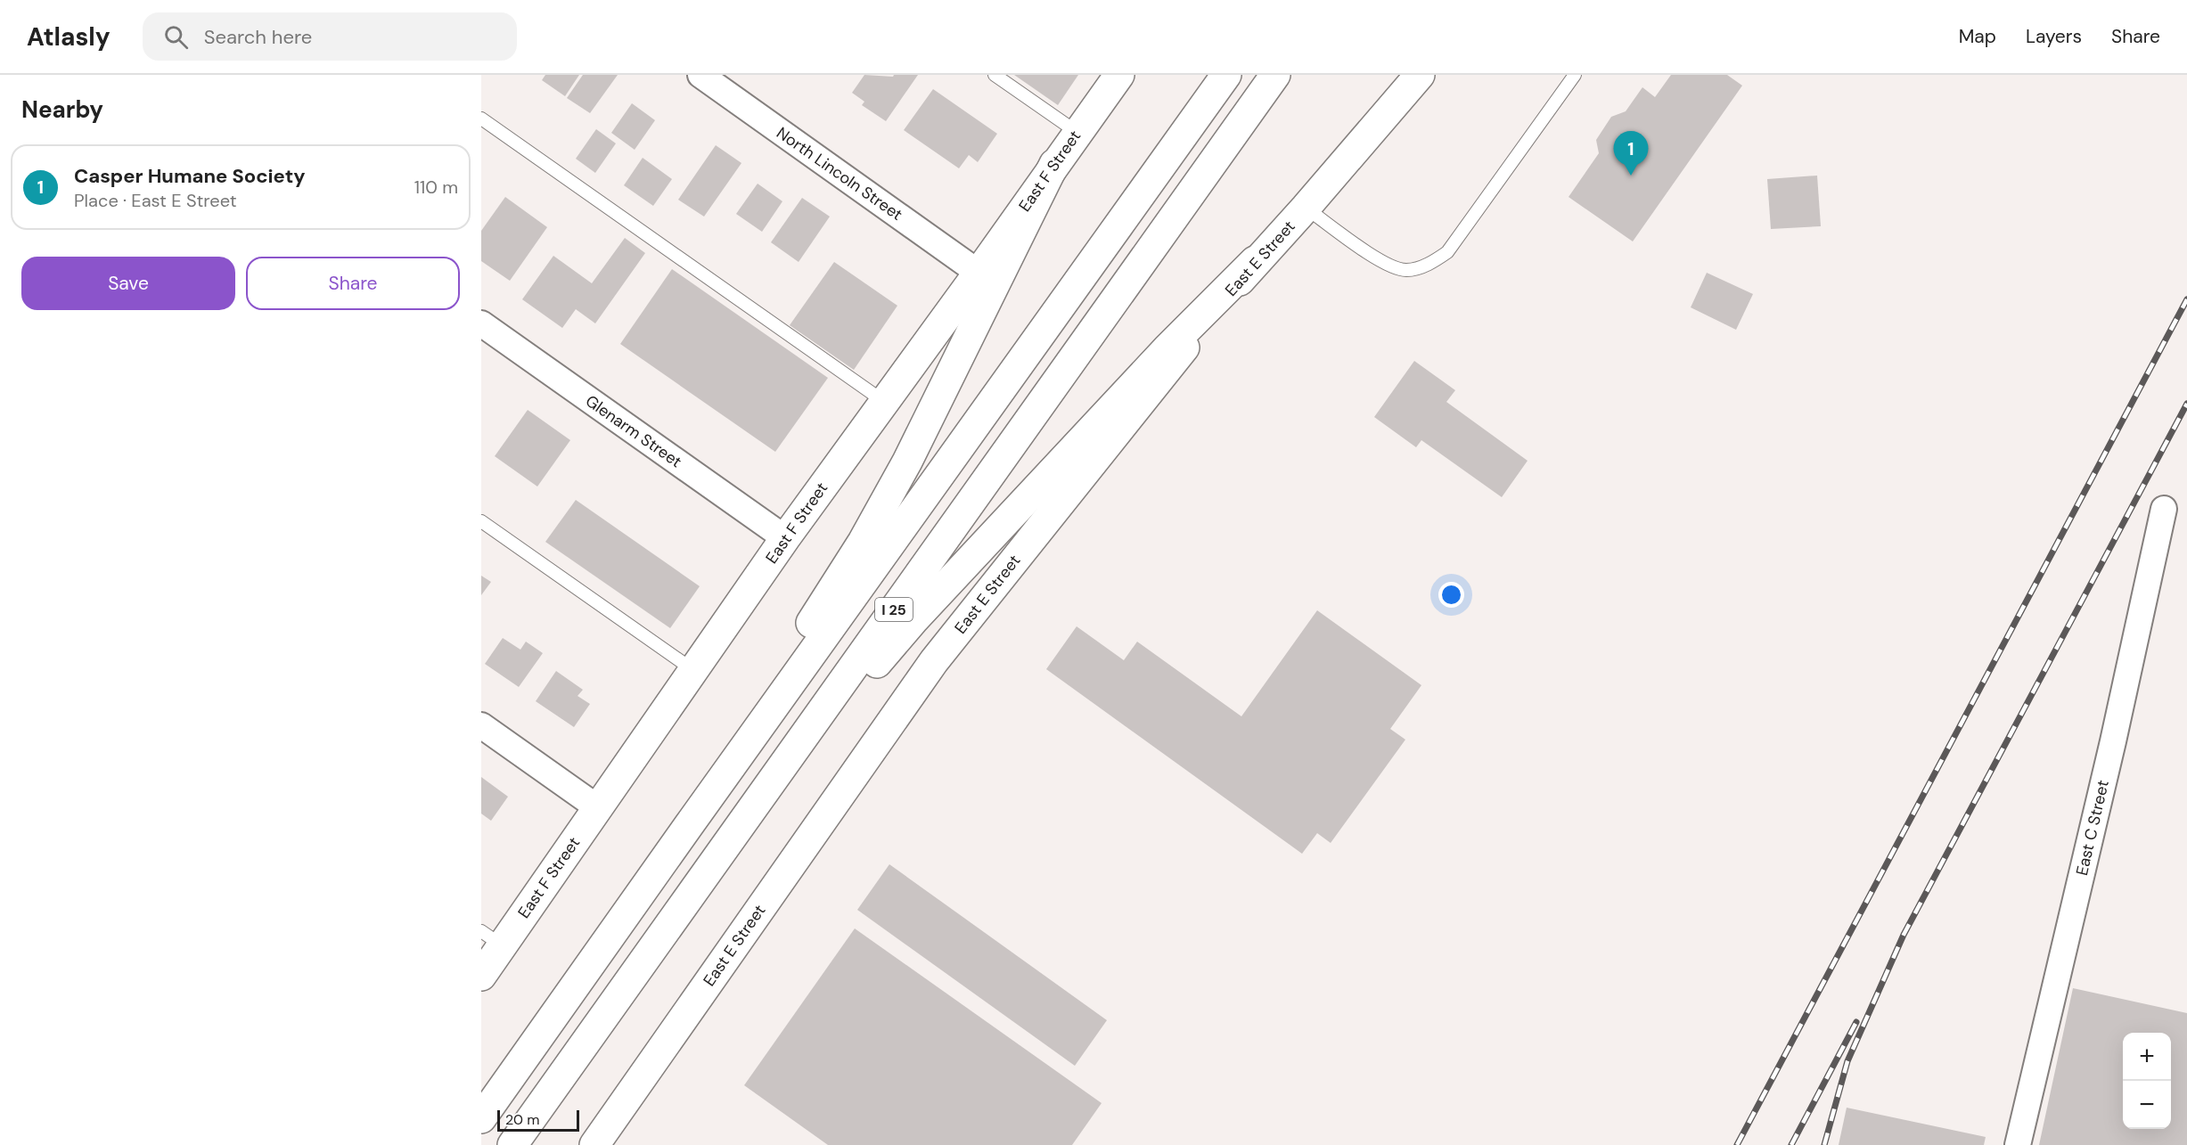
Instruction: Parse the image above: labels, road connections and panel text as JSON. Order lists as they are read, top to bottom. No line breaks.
{"streets":{"main road":["East F Street","East E Street","I 25"],"street":["North Lincoln Street","Glenarm Street","East C Street"]},"crossings":[["East F Street","North Lincoln Street"],["East F Street","Glenarm Street"]],"scale_bar":"20 m","page":{"header":"Atlasly","search":"Search here","nav":["Map","Layers","Share"],"heading":"Nearby","pins":"1","list":[{"mark":"1","name":"Casper Humane Society","note":"Place · East E Street","value":"110 m"}],"buttons":["Save","Share"],"map_buttons":["+","−"],"scale":"20 m"}}
